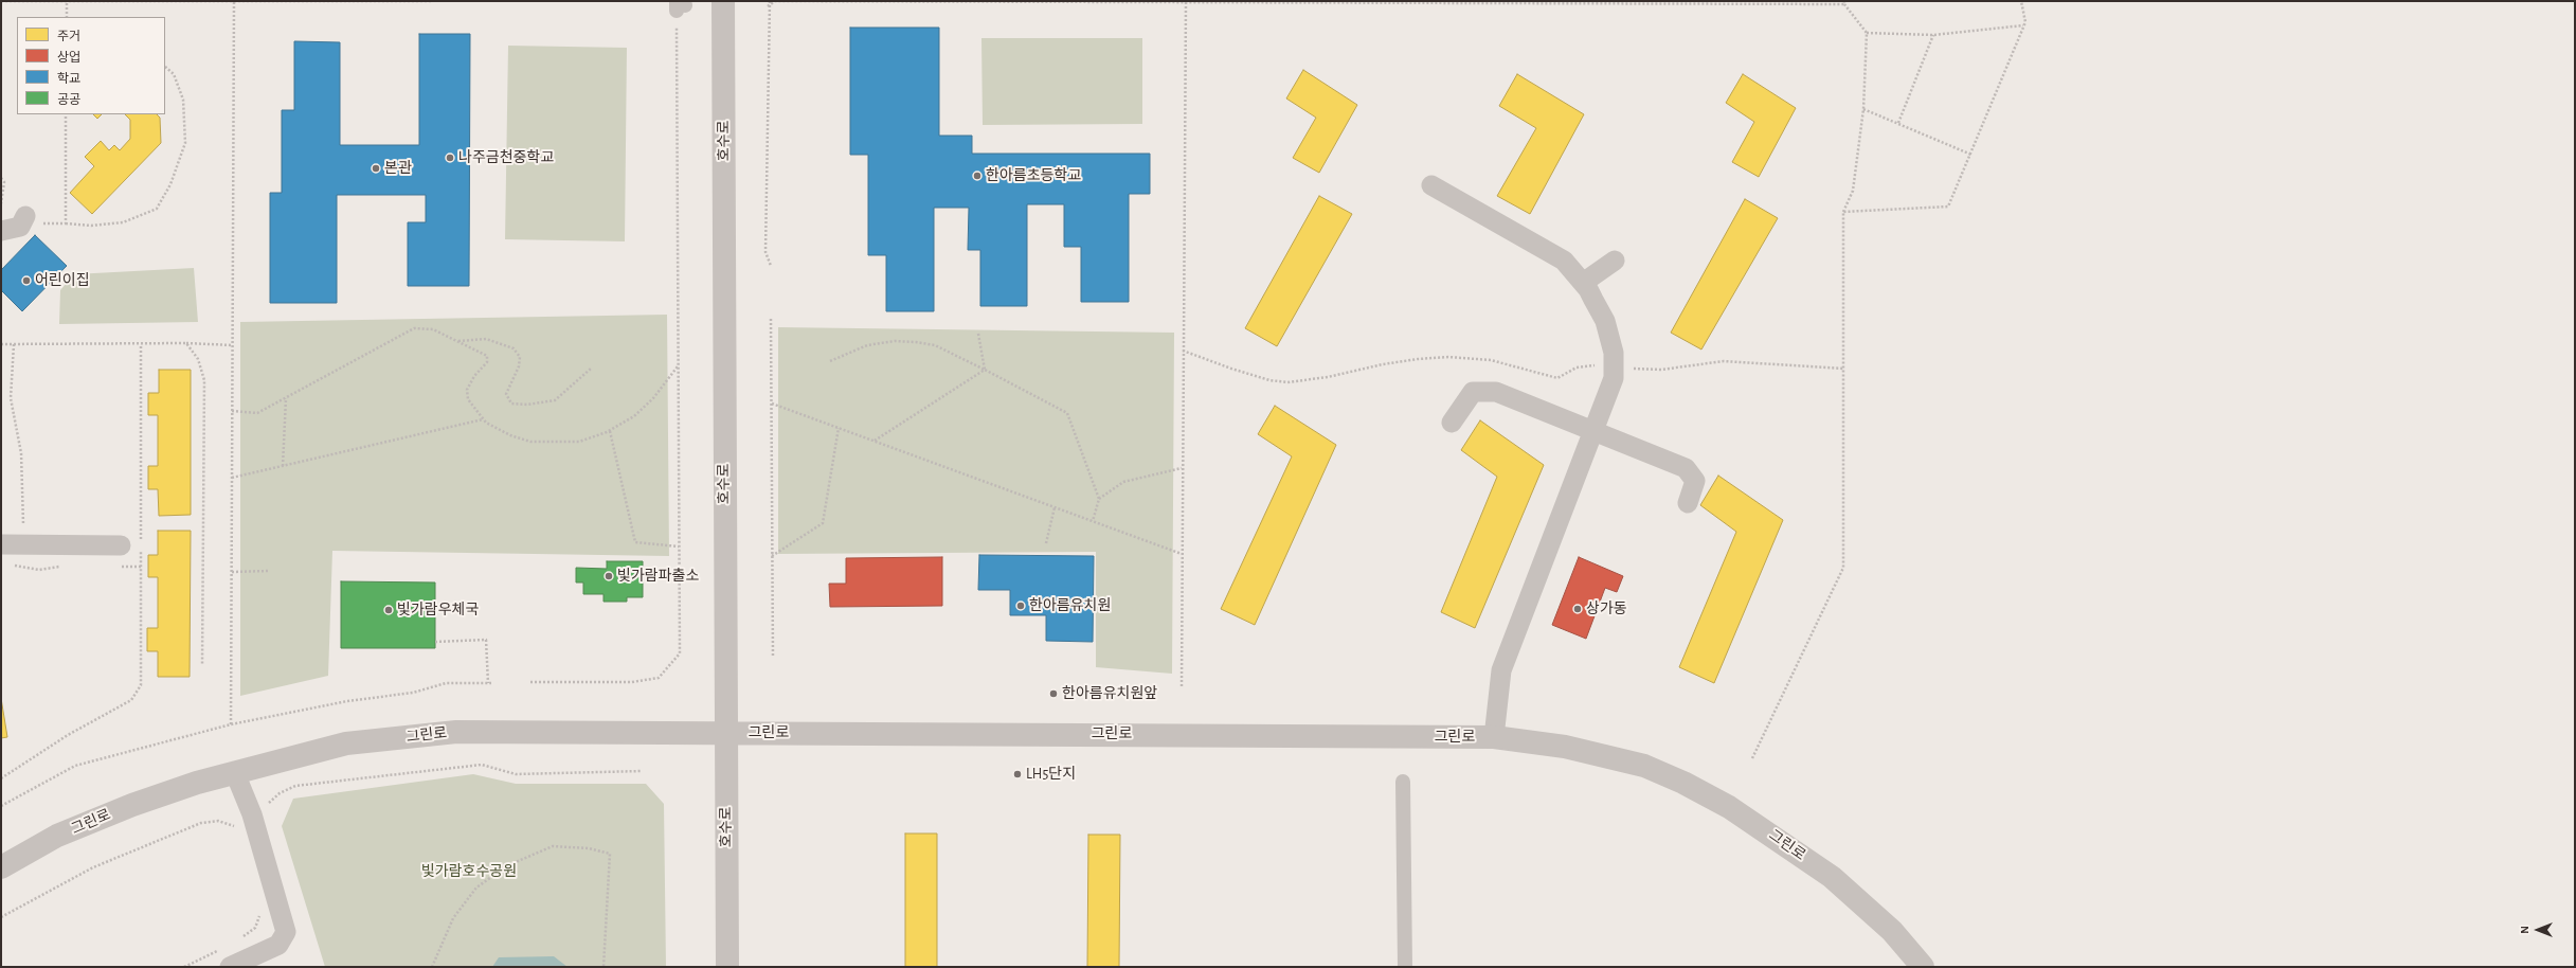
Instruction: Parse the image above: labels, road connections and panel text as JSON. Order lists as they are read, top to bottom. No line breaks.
{"streets":{"street":["호수로","그린로"]},"crossings":[["호수로","그린로"]],"parks":["빛가람호수공원"],"places":["나주금천중학교","본관","한아름초등학교","어린이집","빛가람파출소","한아름유치원","상가동","빛가람우체국","한아름유치원앞","LH5단지"],"legend":["주거","상업","학교","공공"],"north":"left"}
